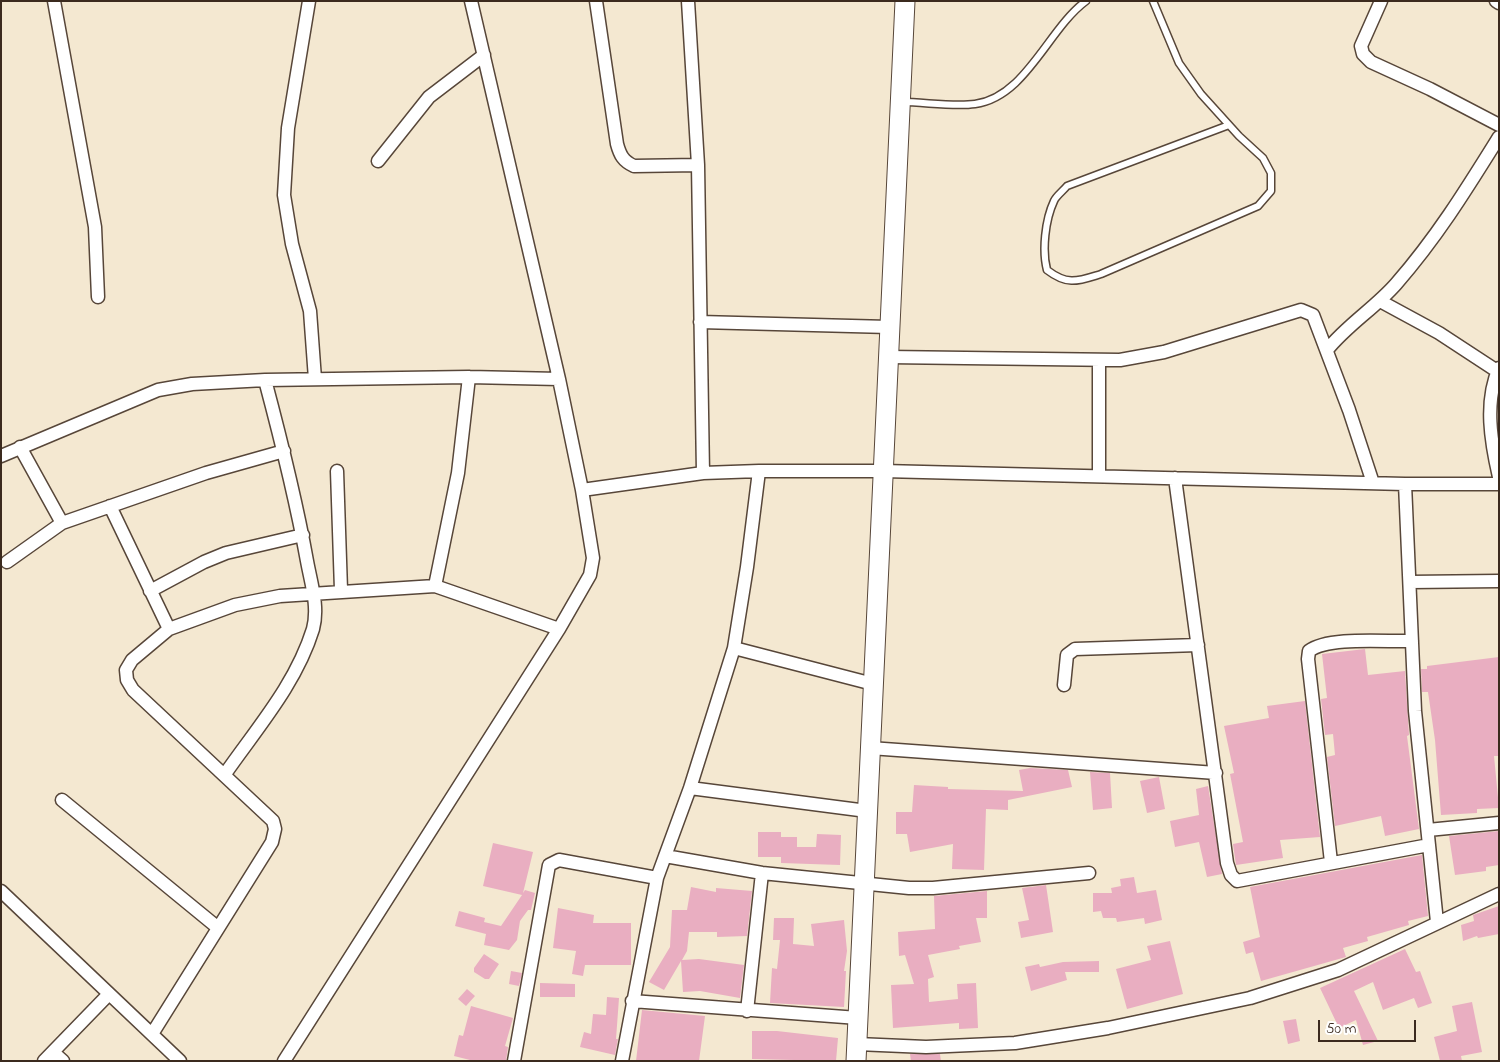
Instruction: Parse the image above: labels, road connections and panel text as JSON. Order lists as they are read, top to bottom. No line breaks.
{"scale_bar":"50 m"}
